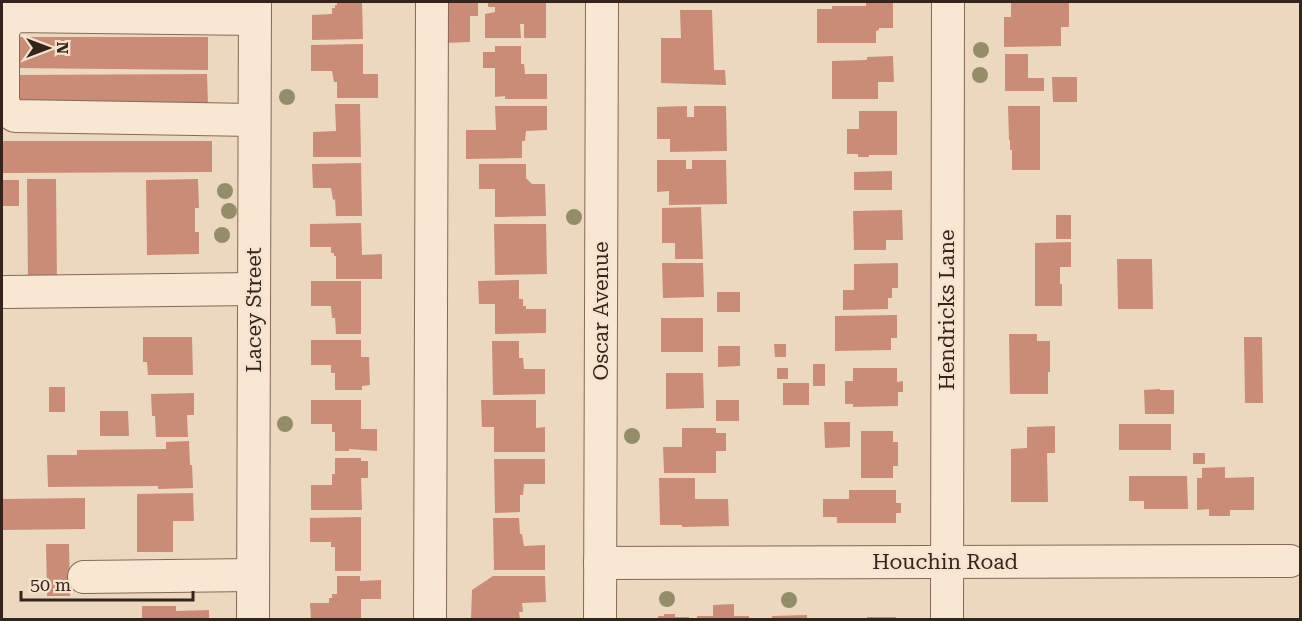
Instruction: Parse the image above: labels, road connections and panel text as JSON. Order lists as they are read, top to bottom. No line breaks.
{"streets":{"street":["Lacey Street","Hendricks Lane","Oscar Avenue","Houchin Road"]},"crossings":[["Hendricks Lane","Houchin Road"],["Oscar Avenue","Houchin Road"]],"scale_bar":"50 m","north":"right"}
